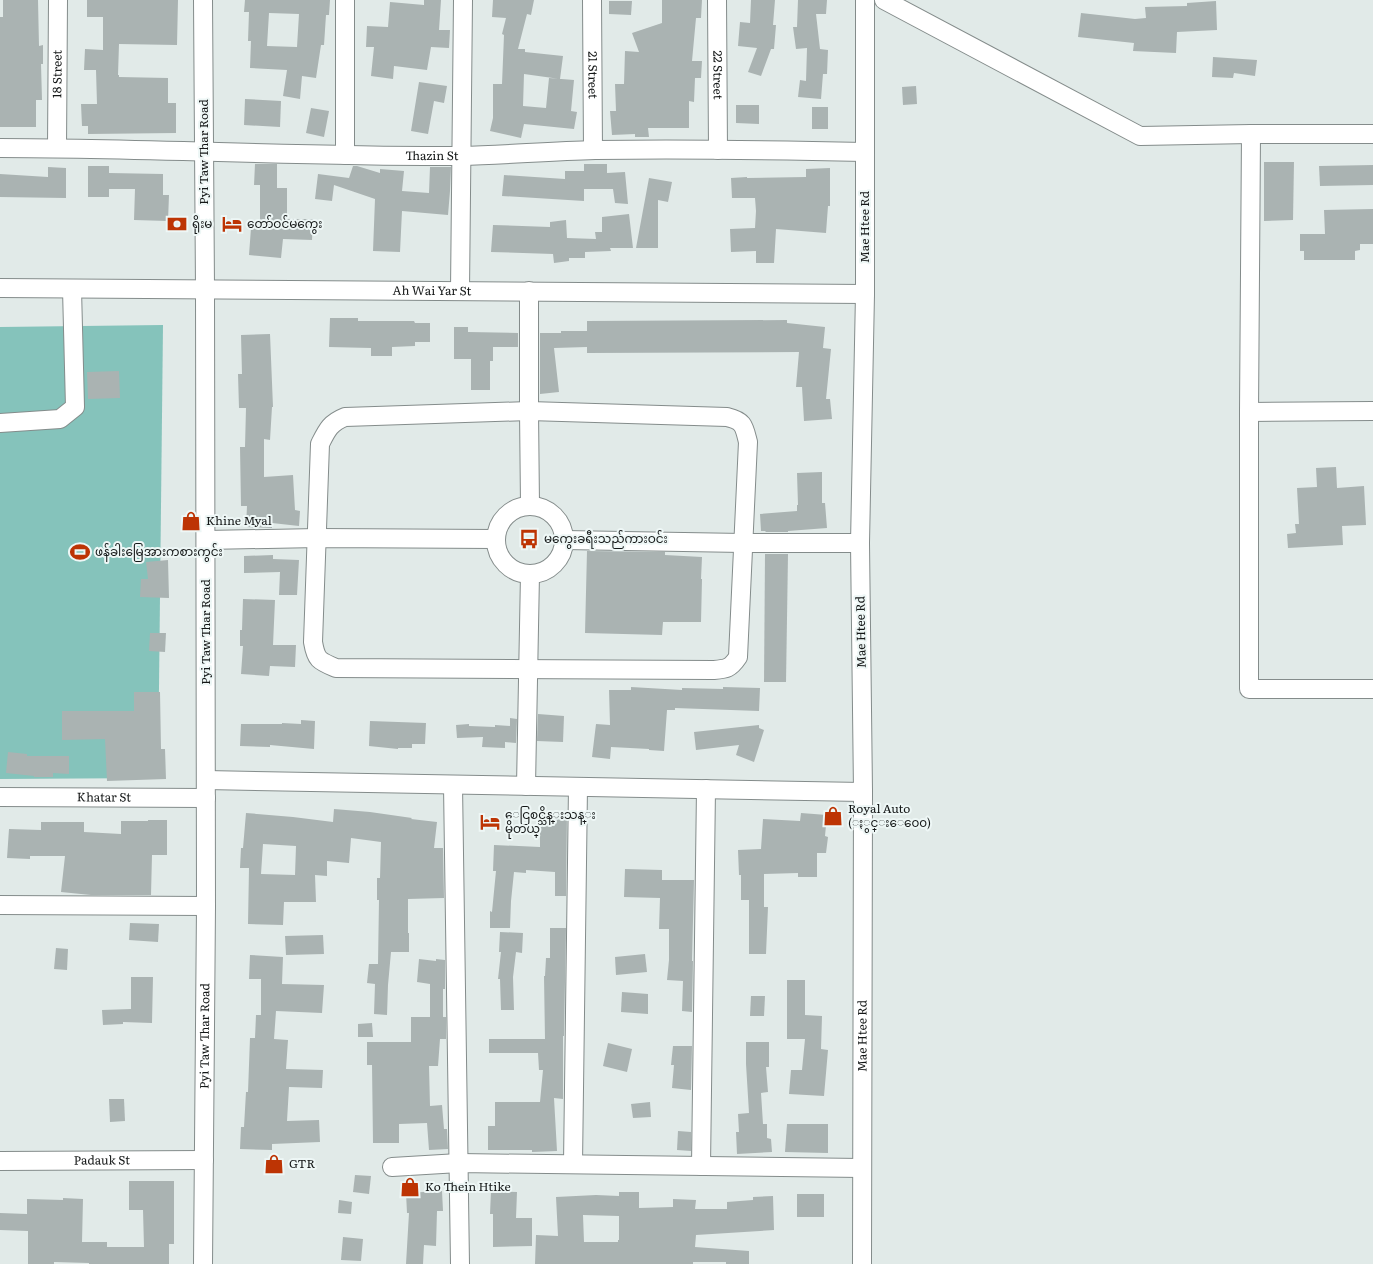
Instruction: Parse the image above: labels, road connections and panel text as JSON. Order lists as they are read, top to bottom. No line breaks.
{"streets":{"street":["18 Street","21 Street","22 Street","Pyi Taw Thar Road","Thazin St","Mae Htee Rd","Ah Wai Yar St","Khatar St","Padauk St"]},"crossings":[["18 Street","Thazin St"],["21 Street","Thazin St"],["22 Street","Thazin St"],["Pyi Taw Thar Road","Thazin St"],["Pyi Taw Thar Road","Ah Wai Yar St"],["Pyi Taw Thar Road","Khatar St"],["Pyi Taw Thar Road","Padauk St"],["Thazin St","Mae Htee Rd"],["Mae Htee Rd","Ah Wai Yar St"]],"places":{"bank":["ရိုးမ"],"hotel":["တော်ဝင်မကွေး","ေငြစင္သိန္းသန္း မိုတယ္"],"shop":["Khine Myal","Royal Auto (ႏွင္းေ၀ေ၀)","GTR","Ko Thein Htike"],"bus stop":["မကွေးခရီးသည်ကားဝင်း"],"sports":["ဖန်ခါးမြေအားကစားကွင်း"]}}
